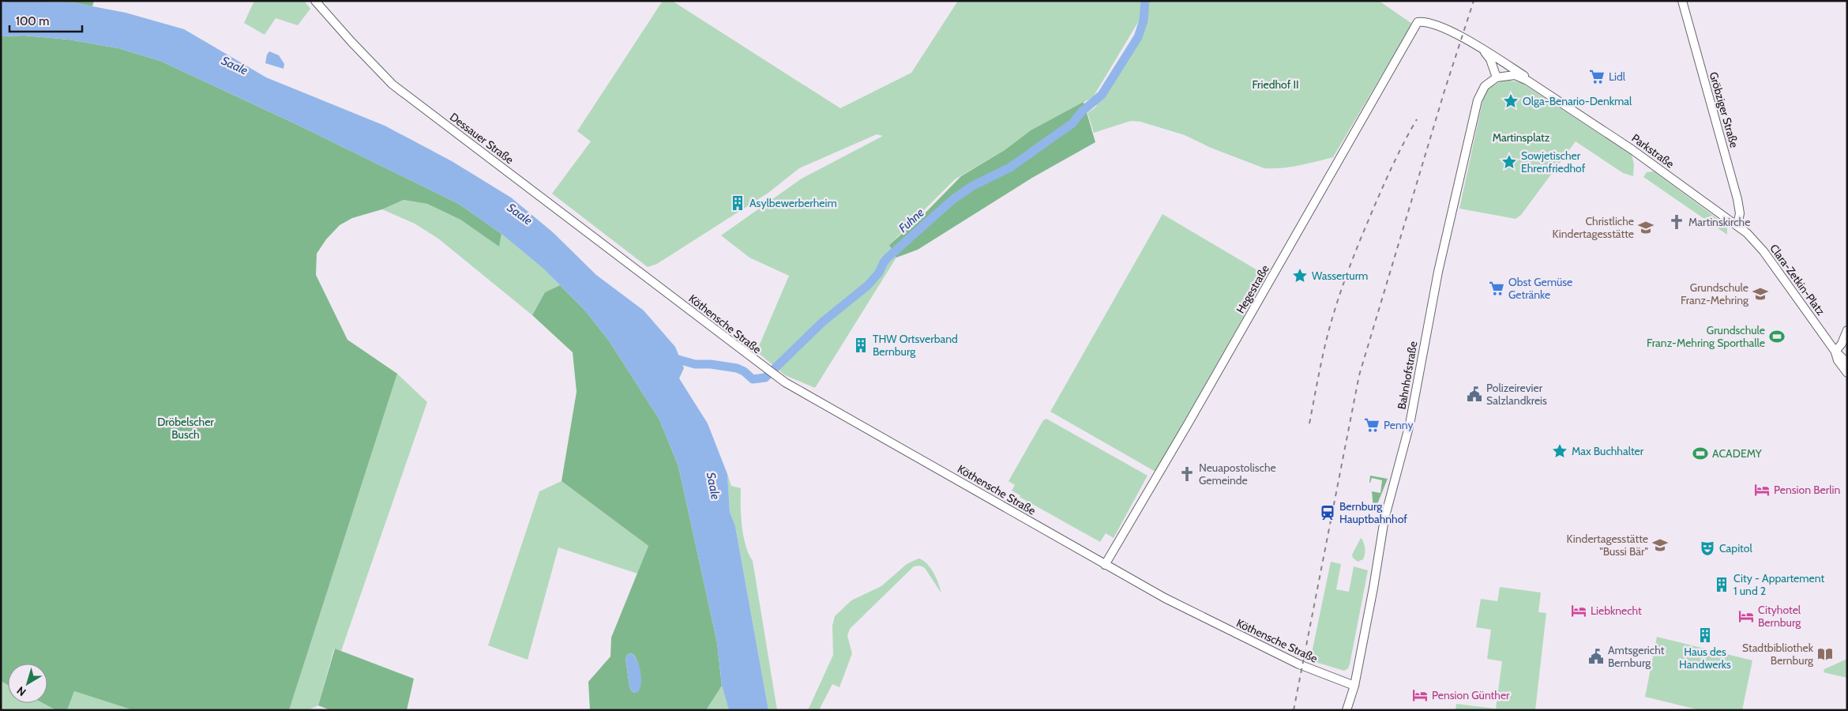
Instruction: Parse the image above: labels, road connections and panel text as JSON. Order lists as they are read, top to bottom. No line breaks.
{"streets":{"main road":["Gröbziger Straße","Dessauer Straße","Parkstraße","Clara-Zetkin-Platz","Hegestraße","Köthensche Straße","Bahnhofstraße"]},"crossings":[["Gröbziger Straße","Parkstraße"],["Gröbziger Straße","Clara-Zetkin-Platz"],["Dessauer Straße","Köthensche Straße"],["Parkstraße","Clara-Zetkin-Platz"],["Parkstraße","Hegestraße"],["Parkstraße","Bahnhofstraße"],["Hegestraße","Köthensche Straße"],["Köthensche Straße","Bahnhofstraße"]],"water":["Saale","Fuhne"],"parks":["Friedhof II","Martinsplatz","Dröbelscher Busch"],"places":{"supermarket":["Lidl","Obst Gemüse Getränke","Penny"],"place":["Olga-Benario-Denkmal","Sowjetischer Ehrenfriedhof","Wasserturm","Max Buchhalter"],"building":["Asylbewerberheim","THW Ortsverband Bernburg","City - Appartement 1 und 2","Haus des Handwerks"],"church":["Martinskirche","Neuapostolische Gemeinde"],"school or university":["Christliche Kindertagesstätte","Grundschule Franz-Mehring","Kindertagesstätte \"Bussi Bär\""],"sports":["Grundschule Franz-Mehring Sporthalle","ACADEMY"],"public building":["Polizeirevier Salzlandkreis","Amtsgericht Bernburg"],"hotel":["Pension Berlin","Liebknecht","Cityhotel Bernburg","Pension Günther"],"station":["Bernburg Hauptbahnhof"],"theatre":["Capitol"],"library":["Stadtbibliothek Bernburg"]},"scale_bar":"100 m","north":"bottom left"}
